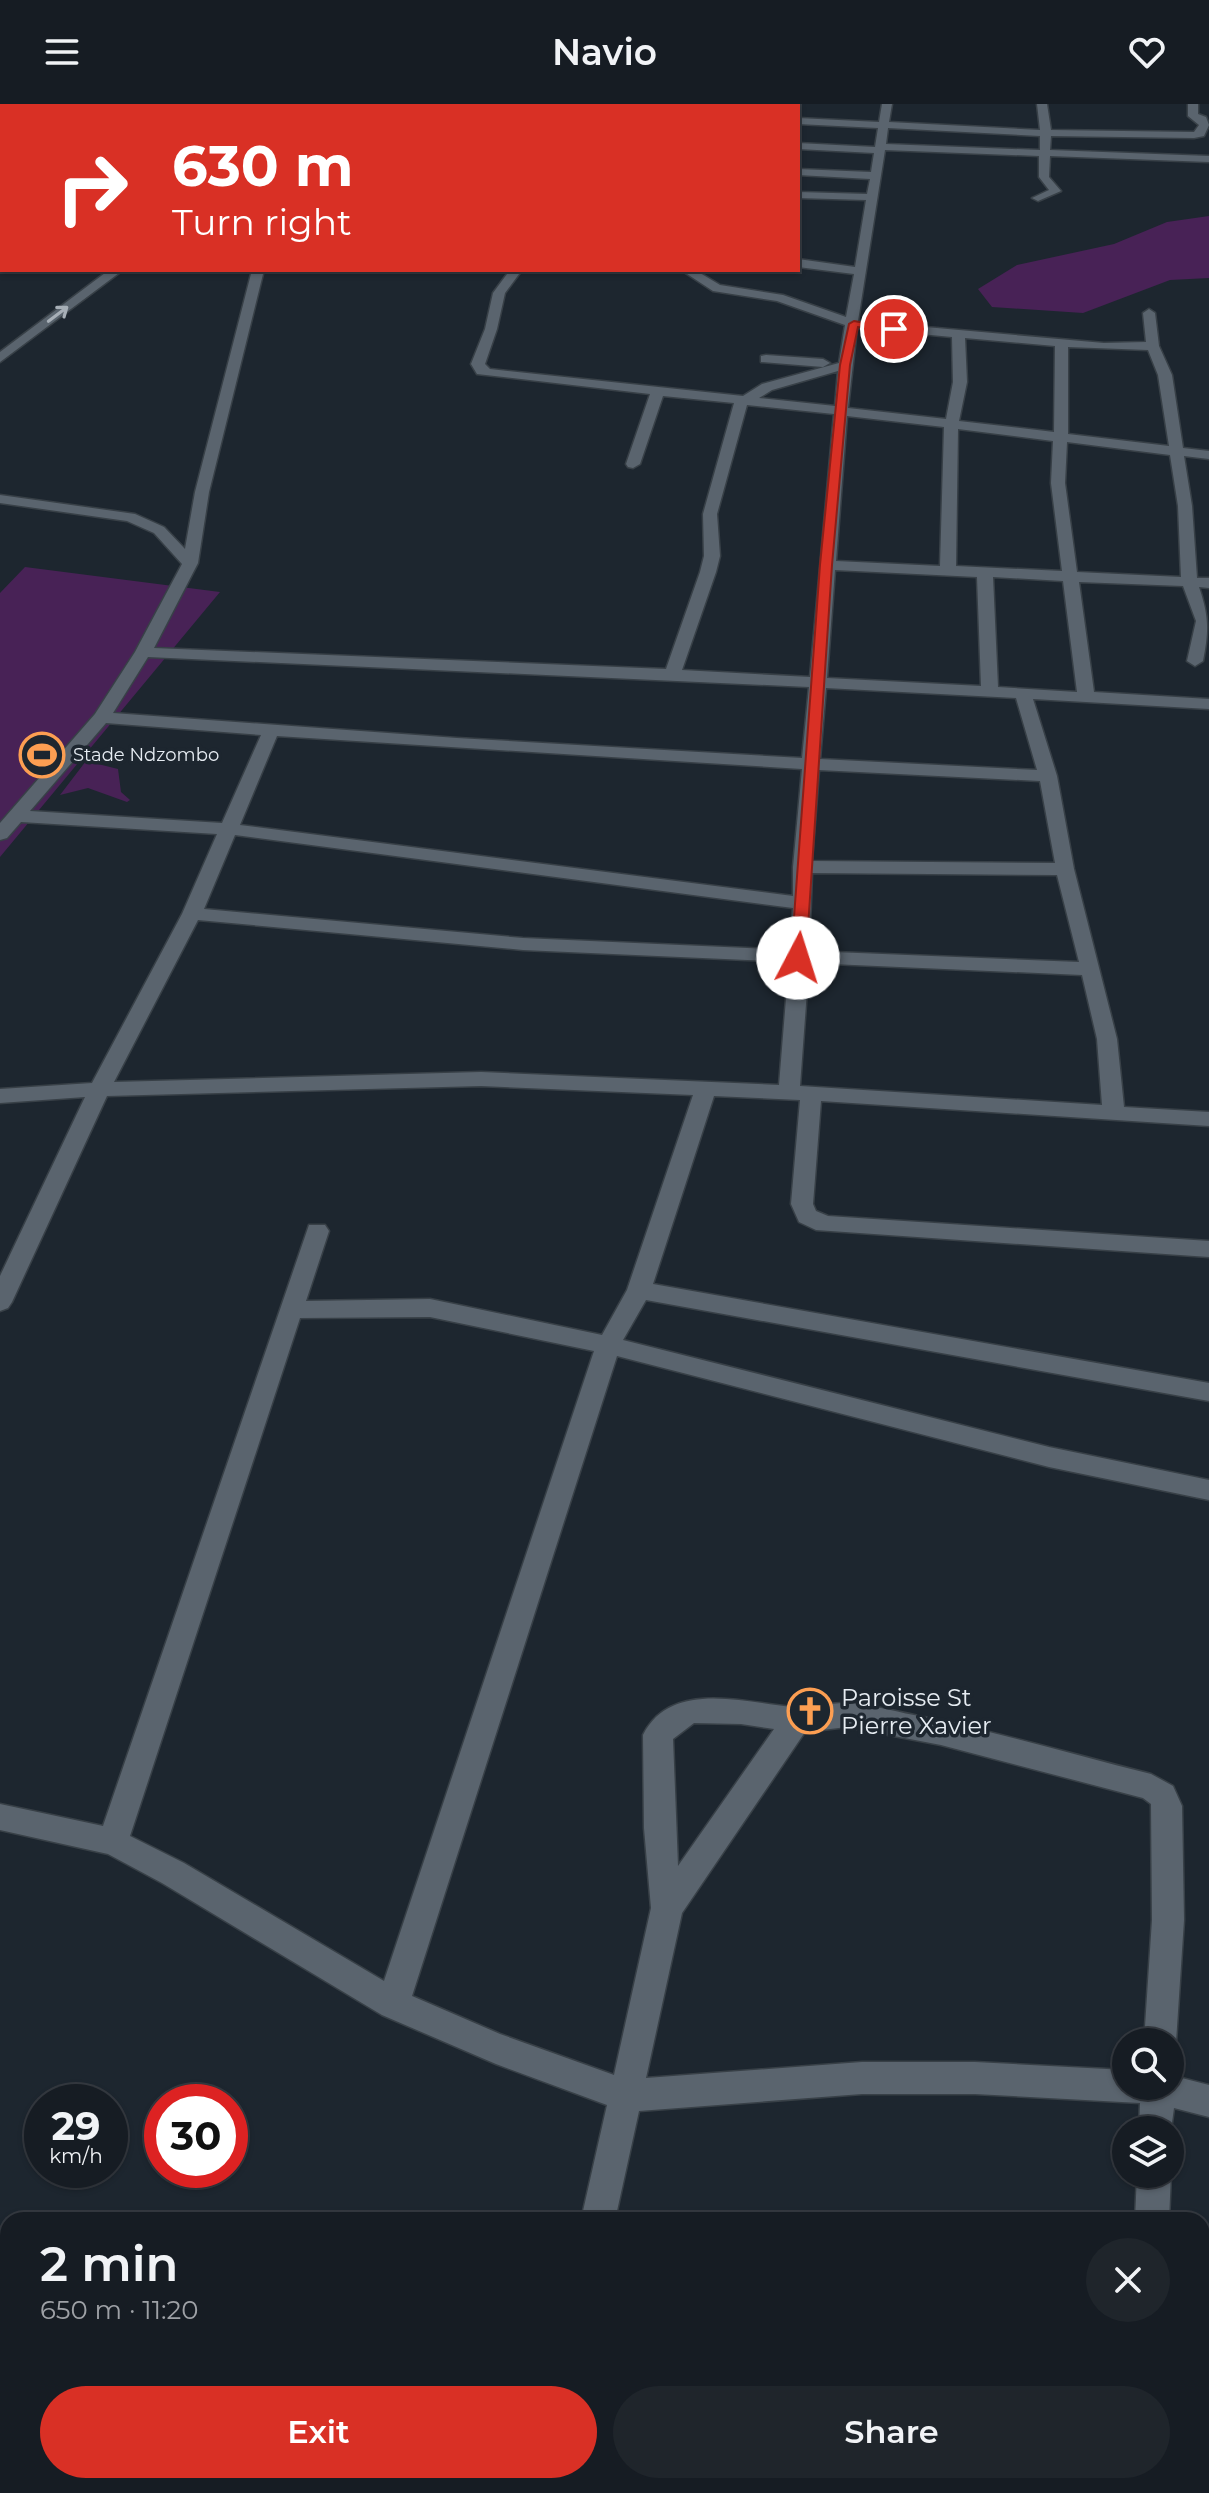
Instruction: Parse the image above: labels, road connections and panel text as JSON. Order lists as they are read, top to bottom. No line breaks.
{"places":{"sports":["Stade Ndzombo"],"church":["Paroisse St Pierre Xavier"]},"page":{"header":"Navio","turn":["630 m","Turn right"],"speed":"29 km/h","limit":"30","heading":["2 min","650 m · 11:20"],"buttons":["Exit","Share"]}}
